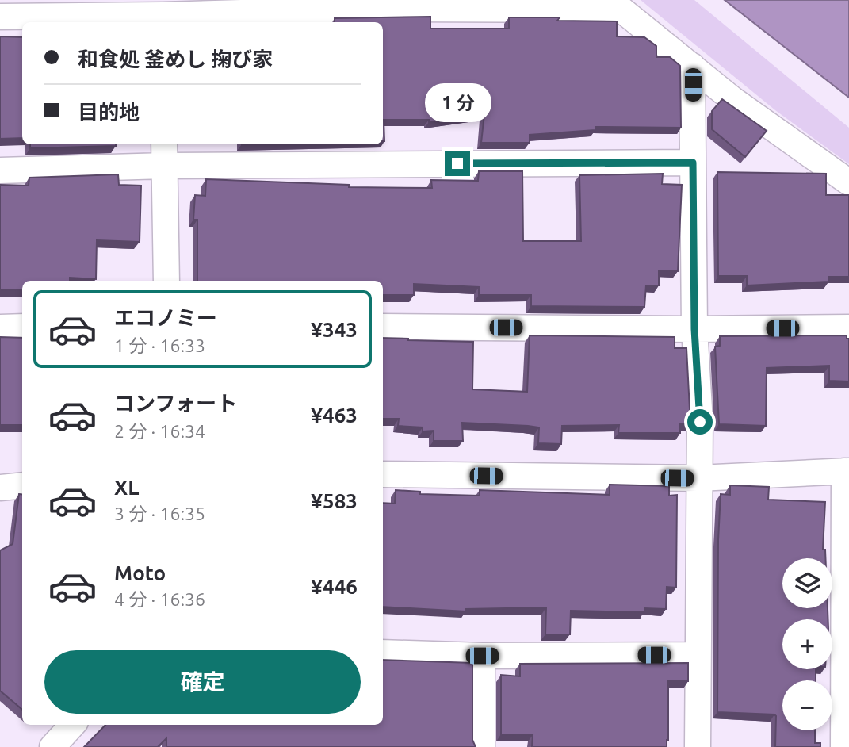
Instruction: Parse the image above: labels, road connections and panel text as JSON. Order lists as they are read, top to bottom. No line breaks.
{"page":{"banner":["和食処 釜めし 掬び家","目的地"],"bubble":"1 分","list":[{"name":"エコノミー","note":"1 分 · 16:33","value":"¥343"},{"name":"コンフォート","note":"2 分 · 16:34","value":"¥463"},{"name":"XL","note":"3 分 · 16:35","value":"¥583"},{"name":"Moto","note":"4 分 · 16:36","value":"¥446"}],"map_buttons":["+","−"],"buttons":"確定"}}
